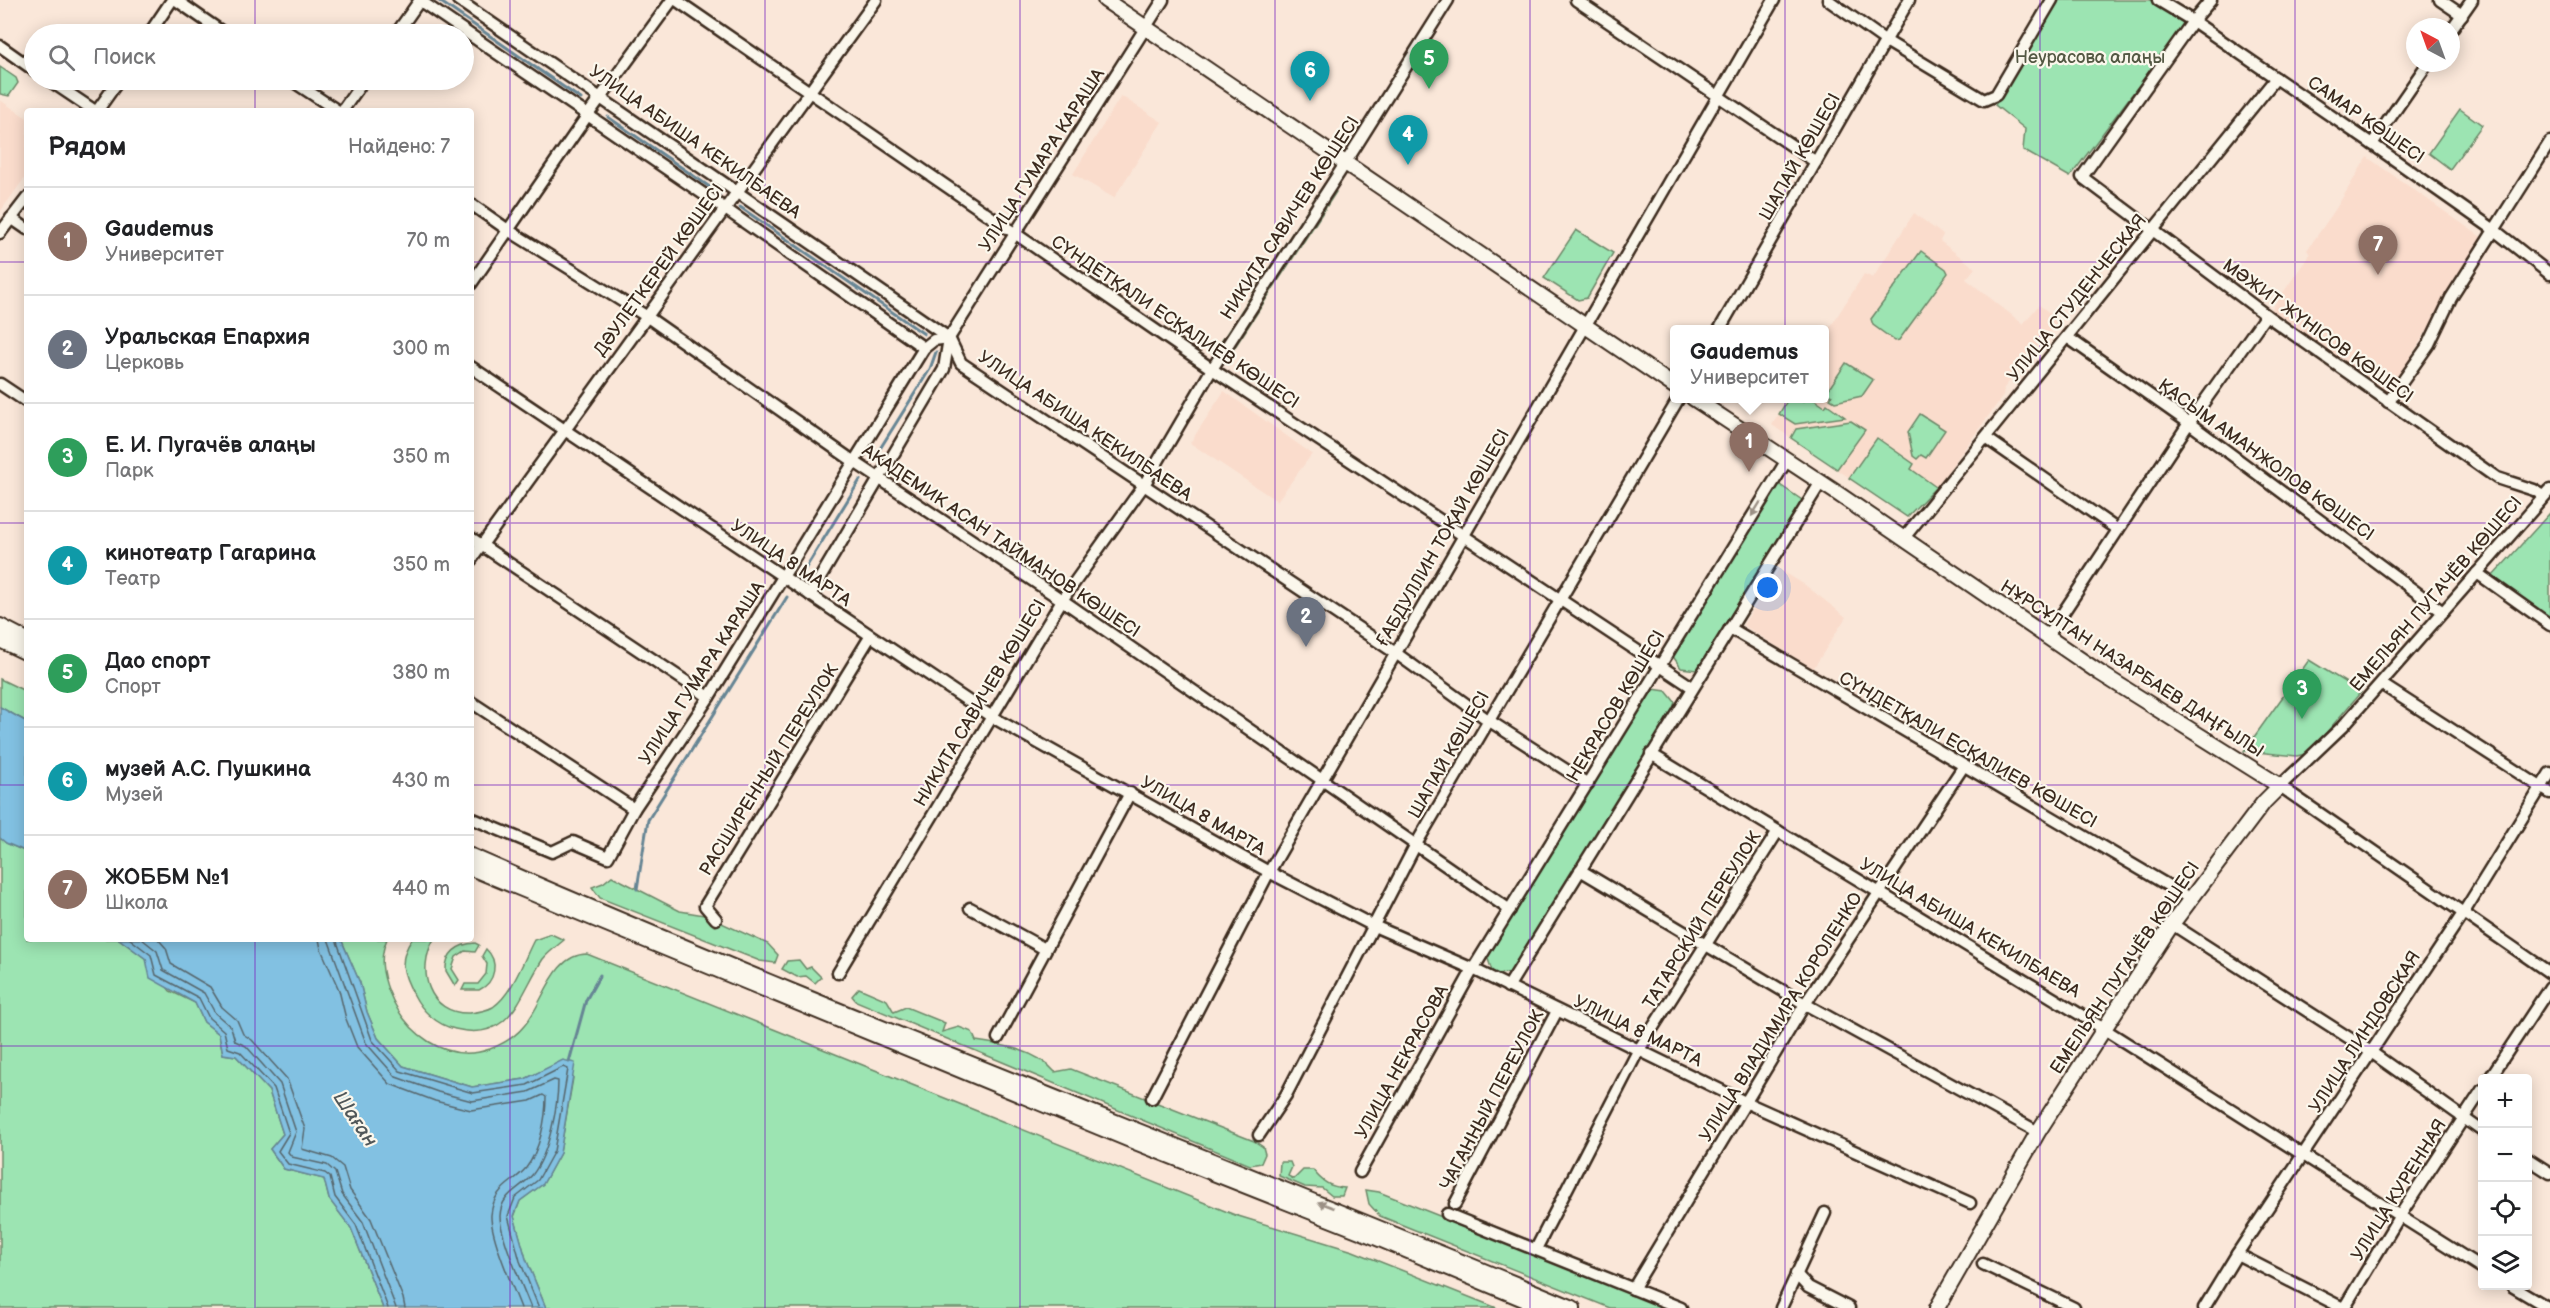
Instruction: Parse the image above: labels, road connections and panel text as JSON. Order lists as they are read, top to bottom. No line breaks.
{"streets":{"main road":["ЕМЕЛЬЯН ПУГАЧЁВ КӨШЕСІ","НҰРСҰЛТАН НАЗАРБАЕВ ДАҢҒЫЛЫ"],"street":["САМАР КӨШЕСІ","УЛИЦА АБИША КЕКИЛБАЕВА","ШАПАЙ КӨШЕСІ","УЛИЦА ГУМАРА КАРАША","НИКИТА САВИЧЕВ КӨШЕСІ","ДӘУЛЕТКЕРЕЙ КӨШЕСІ","УЛИЦА СТУДЕНЧЕСКАЯ","СҮНДЕТҚАЛИ ЕСҚАЛИЕВ КӨШЕСІ","МӘЖИТ ЖҮНІСОВ КӨШЕСІ","ҚАСЫМ АМАНЖОЛОВ КӨШЕСІ","ҒАБДУЛЛИН ТОҚАЙ КӨШЕСІ","АКАДЕМИК АСАН ТАЙМАНОВ КӨШЕСІ","УЛИЦА 8 МАРТА","НЕКРАСОВ КӨШЕСІ","РАСШИРЕННЫЙ ПЕРЕУЛОК","ТАТАРСКИЙ ПЕРЕУЛОК","УЛИЦА ВЛАДИМИРА КОРОЛЕНКО","УЛИЦА ЛИНДОВСКАЯ","УЛИЦА НЕКРАСОВА","ЧАГАННЫЙ ПЕРЕУЛОК","УЛИЦА КУРЕННАЯ"]},"crossings":[["САМАР КӨШЕСІ","УЛИЦА СТУДЕНЧЕСКАЯ"],["САМАР КӨШЕСІ","МӘЖИТ ЖҮНІСОВ КӨШЕСІ"],["УЛИЦА АБИША КЕКИЛБАЕВА","ШАПАЙ КӨШЕСІ"],["УЛИЦА АБИША КЕКИЛБАЕВА","УЛИЦА ГУМАРА КАРАША"],["УЛИЦА АБИША КЕКИЛБАЕВА","НИКИТА САВИЧЕВ КӨШЕСІ"],["УЛИЦА АБИША КЕКИЛБАЕВА","ДӘУЛЕТКЕРЕЙ КӨШЕСІ"],["УЛИЦА АБИША КЕКИЛБАЕВА","ҒАБДУЛЛИН ТОҚАЙ КӨШЕСІ"],["УЛИЦА АБИША КЕКИЛБАЕВА","ЕМЕЛЬЯН ПУГАЧЁВ КӨШЕСІ"],["УЛИЦА АБИША КЕКИЛБАЕВА","НЕКРАСОВ КӨШЕСІ"],["УЛИЦА АБИША КЕКИЛБАЕВА","ТАТАРСКИЙ ПЕРЕУЛОК"],["УЛИЦА АБИША КЕКИЛБАЕВА","УЛИЦА ВЛАДИМИРА КОРОЛЕНКО"],["УЛИЦА АБИША КЕКИЛБАЕВА","УЛИЦА ЛИНДОВСКАЯ"],["УЛИЦА АБИША КЕКИЛБАЕВА","УЛИЦА КУРЕННАЯ"],["ШАПАЙ КӨШЕСІ","СҮНДЕТҚАЛИ ЕСҚАЛИЕВ КӨШЕСІ"],["ШАПАЙ КӨШЕСІ","АКАДЕМИК АСАН ТАЙМАНОВ КӨШЕСІ"],["ШАПАЙ КӨШЕСІ","УЛИЦА 8 МАРТА"],["УЛИЦА ГУМАРА КАРАША","СҮНДЕТҚАЛИ ЕСҚАЛИЕВ КӨШЕСІ"],["УЛИЦА ГУМАРА КАРАША","АКАДЕМИК АСАН ТАЙМАНОВ КӨШЕСІ"],["УЛИЦА ГУМАРА КАРАША","УЛИЦА 8 МАРТА"],["НИКИТА САВИЧЕВ КӨШЕСІ","СҮНДЕТҚАЛИ ЕСҚАЛИЕВ КӨШЕСІ"],["НИКИТА САВИЧЕВ КӨШЕСІ","АКАДЕМИК АСАН ТАЙМАНОВ КӨШЕСІ"],["НИКИТА САВИЧЕВ КӨШЕСІ","УЛИЦА 8 МАРТА"],["ДӘУЛЕТКЕРЕЙ КӨШЕСІ","СҮНДЕТҚАЛИ ЕСҚАЛИЕВ КӨШЕСІ"],["ДӘУЛЕТКЕРЕЙ КӨШЕСІ","АКАДЕМИК АСАН ТАЙМАНОВ КӨШЕСІ"],["ДӘУЛЕТКЕРЕЙ КӨШЕСІ","УЛИЦА 8 МАРТА"],["УЛИЦА СТУДЕНЧЕСКАЯ","МӘЖИТ ЖҮНІСОВ КӨШЕСІ"],["УЛИЦА СТУДЕНЧЕСКАЯ","ҚАСЫМ АМАНЖОЛОВ КӨШЕСІ"],["УЛИЦА СТУДЕНЧЕСКАЯ","НҰРСҰЛТАН НАЗАРБАЕВ ДАҢҒЫЛЫ"],["СҮНДЕТҚАЛИ ЕСҚАЛИЕВ КӨШЕСІ","ҒАБДУЛЛИН ТОҚАЙ КӨШЕСІ"],["СҮНДЕТҚАЛИ ЕСҚАЛИЕВ КӨШЕСІ","ЕМЕЛЬЯН ПУГАЧЁВ КӨШЕСІ"],["СҮНДЕТҚАЛИ ЕСҚАЛИЕВ КӨШЕСІ","НЕКРАСОВ КӨШЕСІ"],["СҮНДЕТҚАЛИ ЕСҚАЛИЕВ КӨШЕСІ","УЛИЦА ВЛАДИМИРА КОРОЛЕНКО"],["МӘЖИТ ЖҮНІСОВ КӨШЕСІ","ЕМЕЛЬЯН ПУГАЧЁВ КӨШЕСІ"],["ҚАСЫМ АМАНЖОЛОВ КӨШЕСІ","ЕМЕЛЬЯН ПУГАЧЁВ КӨШЕСІ"],["ҒАБДУЛЛИН ТОҚАЙ КӨШЕСІ","АКАДЕМИК АСАН ТАЙМАНОВ КӨШЕСІ"],["ҒАБДУЛЛИН ТОҚАЙ КӨШЕСІ","УЛИЦА 8 МАРТА"],["АКАДЕМИК АСАН ТАЙМАНОВ КӨШЕСІ","НЕКРАСОВ КӨШЕСІ"],["УЛИЦА 8 МАРТА","НЕКРАСОВ КӨШЕСІ"],["УЛИЦА 8 МАРТА","РАСШИРЕННЫЙ ПЕРЕУЛОК"],["УЛИЦА 8 МАРТА","ТАТАРСКИЙ ПЕРЕУЛОК"],["УЛИЦА 8 МАРТА","УЛИЦА ВЛАДИМИРА КОРОЛЕНКО"],["УЛИЦА 8 МАРТА","УЛИЦА НЕКРАСОВА"],["УЛИЦА 8 МАРТА","ЧАГАННЫЙ ПЕРЕУЛОК"],["ЕМЕЛЬЯН ПУГАЧЁВ КӨШЕСІ","НҰРСҰЛТАН НАЗАРБАЕВ ДАҢҒЫЛЫ"],["НҰРСҰЛТАН НАЗАРБАЕВ ДАҢҒЫЛЫ","НЕКРАСОВ КӨШЕСІ"],["НҰРСҰЛТАН НАЗАРБАЕВ ДАҢҒЫЛЫ","УЛИЦА ЛИНДОВСКАЯ"],["НЕКРАСОВ КӨШЕСІ","УЛИЦА НЕКРАСОВА"]],"water":["Шаған"],"parks":["Неурасова алаңы"],"north":"top left","page":{"search":"Поиск","pins":["5","6","4","7","1","2","3"],"heading":["Рядом","Найдено: 7"],"list":[{"mark":"1","name":"Gaudemus","note":"Университет","value":"70 m"},{"mark":"2","name":"Уральская Епархия","note":"Церковь","value":"300 m"},{"mark":"3","name":"Е. И. Пугачёв алаңы","note":"Парк","value":"350 m"},{"mark":"4","name":"кинотеатр Гагарина","note":"Театр","value":"350 m"},{"mark":"5","name":"Дао спорт","note":"Спорт","value":"380 m"},{"mark":"6","name":"музей А.С. Пушкина","note":"Музей","value":"430 m"},{"mark":"7","name":"ЖОББМ №1","note":"Школа","value":"440 m"}],"popup":["Gaudemus","Университет"],"map_buttons":["+","−"]}}
